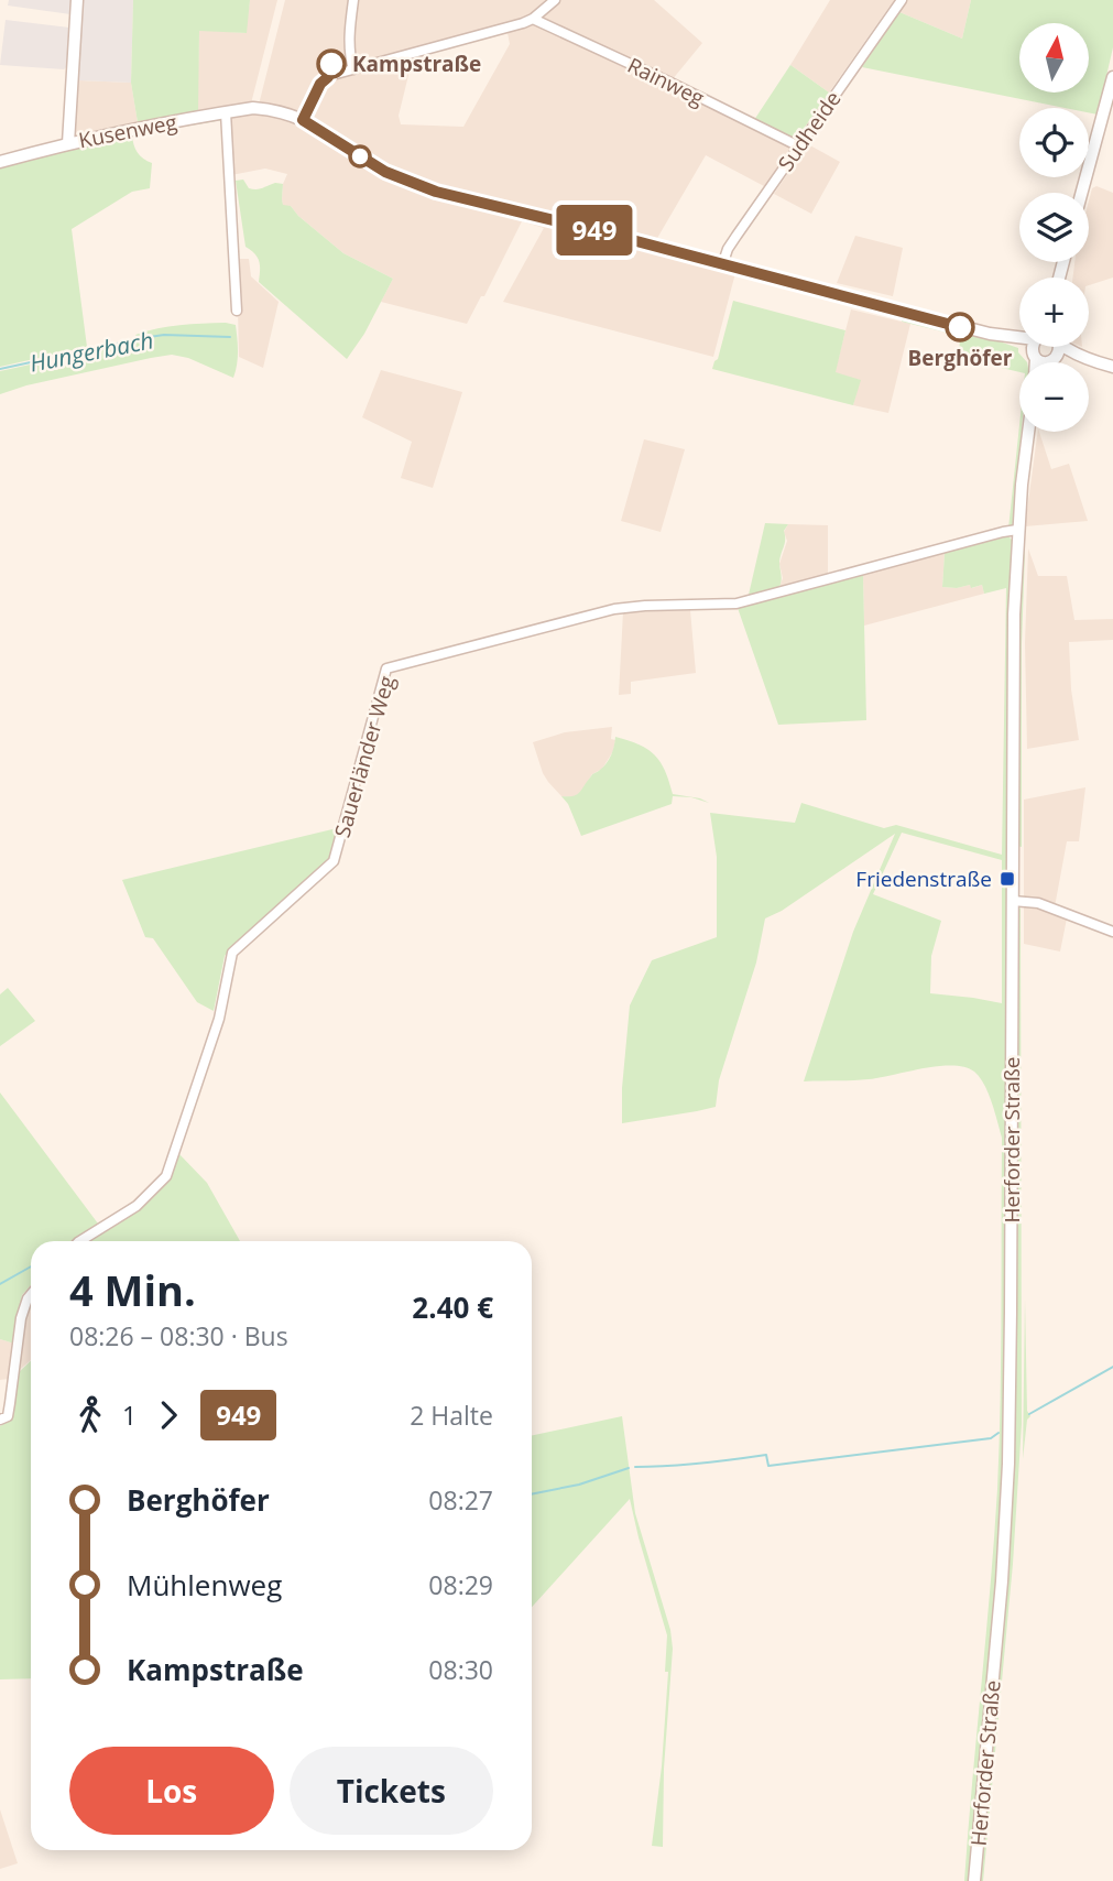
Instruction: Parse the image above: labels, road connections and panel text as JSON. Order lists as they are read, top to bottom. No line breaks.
{"streets":{"street":["Rainweg","Kusenweg","Sudheide","Sauerländer Weg","Herforder Straße"]},"crossings":[["Rainweg","Sudheide"],["Kusenweg","Sudheide"],["Sauerländer Weg","Herforder Straße"]],"water":["Hungerbach"],"places":{"other":["Kampstraße","Berghöfer"],"transit":["Friedenstraße"]},"lines":["bus line 949"],"north":"top","page":{"on_map":"949","map_buttons":["+","−"],"heading":["4 Min.","08:26 – 08:30 · Bus","2.40 €"],"legs":["1","949","2 Halte"],"list":[{"name":"Berghöfer","value":"08:27"},{"name":"Mühlenweg","value":"08:29"},{"name":"Kampstraße","value":"08:30"}],"buttons":["Los","Tickets"]}}
